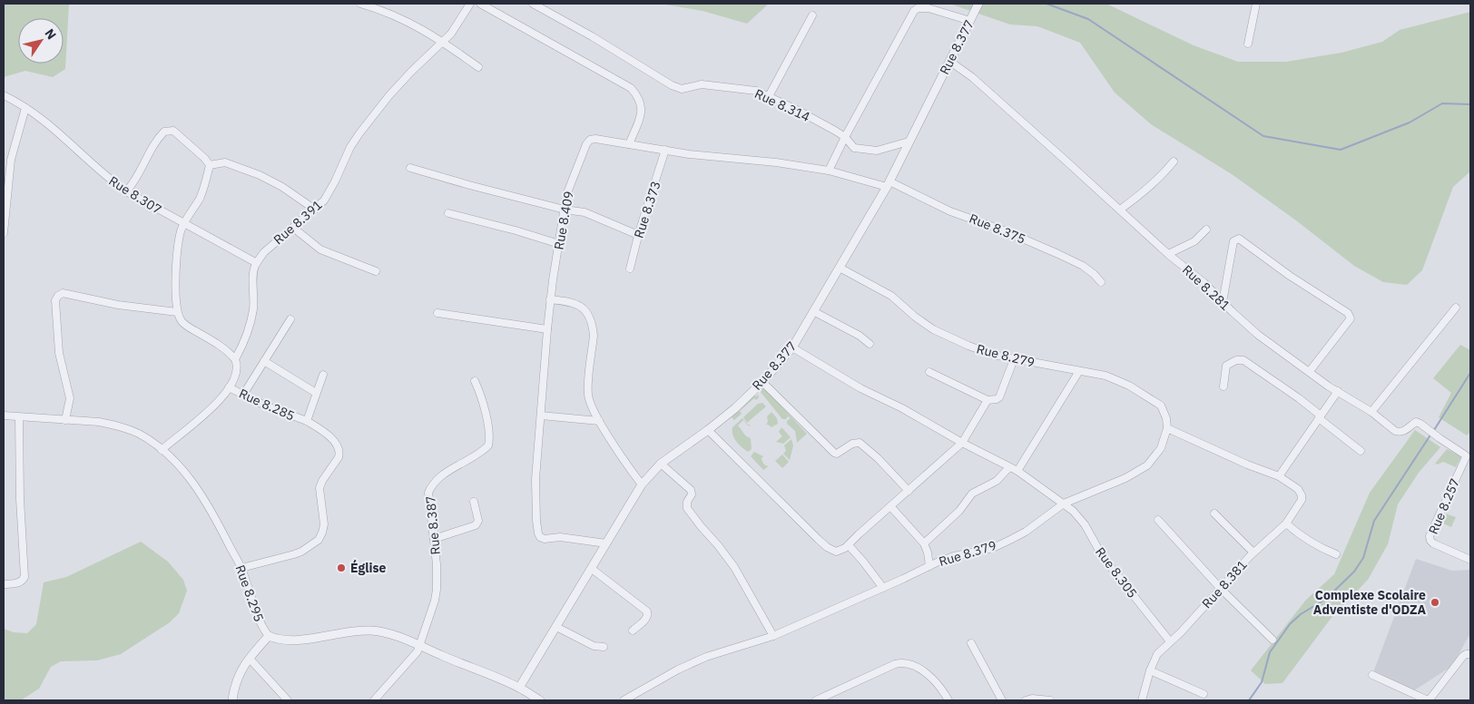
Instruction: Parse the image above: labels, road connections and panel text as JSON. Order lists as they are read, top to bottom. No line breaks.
{"streets":{"street":["Rue 8.377","Rue 8.314","Rue 8.307","Rue 8.373","Rue 8.409","Rue 8.391","Rue 8.375","Rue 8.281","Rue 8.279","Rue 8.285","Rue 8.257","Rue 8.387","Rue 8.379","Rue 8.305","Rue 8.381","Rue 8.295"]},"crossings":[["Rue 8.377","Rue 8.314"],["Rue 8.377","Rue 8.409"],["Rue 8.377","Rue 8.375"],["Rue 8.377","Rue 8.281"],["Rue 8.377","Rue 8.279"],["Rue 8.377","Rue 8.305"],["Rue 8.377","Rue 8.295"],["Rue 8.307","Rue 8.391"],["Rue 8.373","Rue 8.409"],["Rue 8.409","Rue 8.375"],["Rue 8.281","Rue 8.257"],["Rue 8.279","Rue 8.379"],["Rue 8.285","Rue 8.295"],["Rue 8.387","Rue 8.295"],["Rue 8.379","Rue 8.305"],["Rue 8.305","Rue 8.381"]],"places":["Église","Complexe Scolaire Adventiste d'ODZA"],"north":"top right"}
